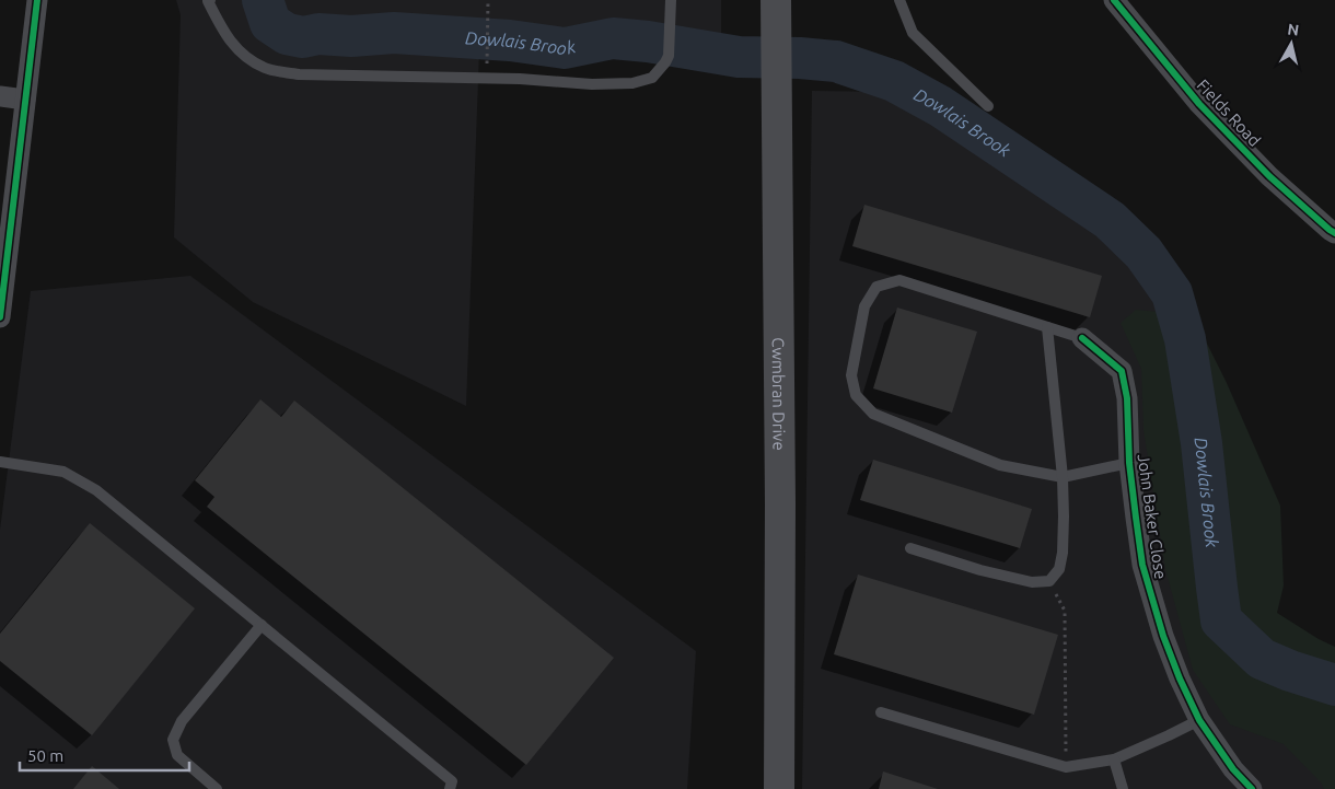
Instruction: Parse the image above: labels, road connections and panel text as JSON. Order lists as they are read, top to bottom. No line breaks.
{"streets":{"main road":["Cwmbran Drive"],"street":["Fields Road","John Baker Close"]},"water":["Dowlais Brook"],"scale_bar":"50 m","north":"top"}
